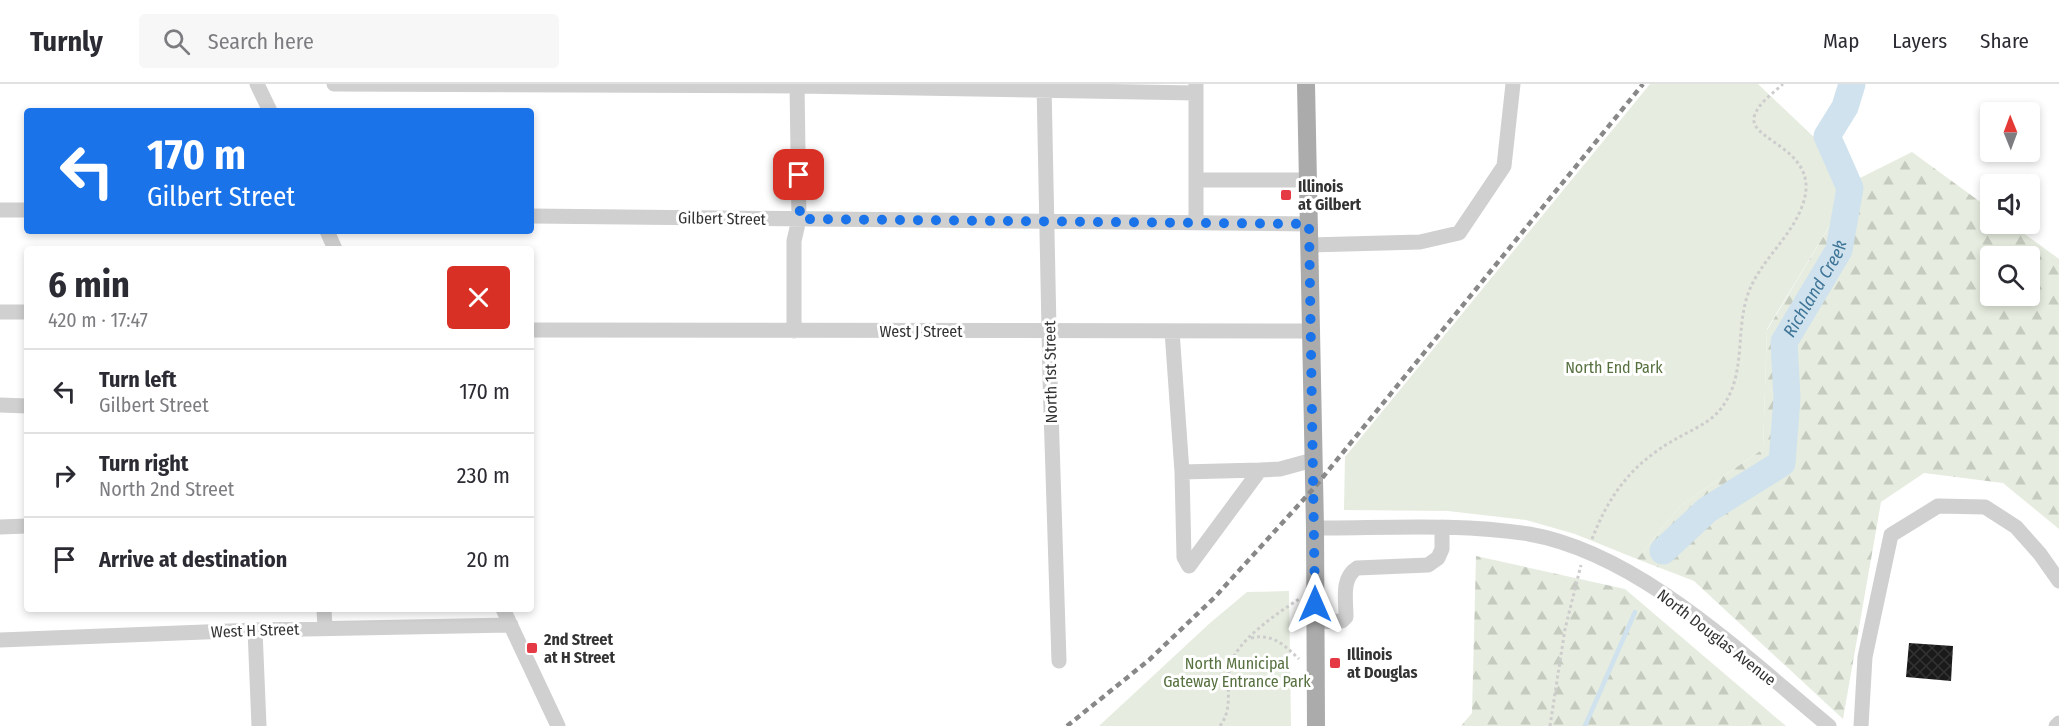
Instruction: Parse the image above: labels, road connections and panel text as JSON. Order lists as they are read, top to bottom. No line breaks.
{"streets":{"street":["Gilbert Street","West J Street","North 1st Street","West H Street","North Douglas Avenue"]},"crossings":[["Gilbert Street","North 1st Street"],["West J Street","North 1st Street"]],"water":["Richland Creek"],"parks":["North End Park","North Municipal Gateway Entrance Park"],"places":{"transit":["Illinois at Gilbert","2nd Street at H Street","Illinois at Douglas"]},"north":"top","page":{"header":"Turnly","search":"Search here","nav":["Map","Layers","Share"],"turn":["170 m","Gilbert Street"],"heading":["6 min","420 m · 17:47"],"list":[{"name":"Turn left","note":"Gilbert Street","value":"170 m"},{"name":"Turn right","note":"North 2nd Street","value":"230 m"},{"name":"Arrive at destination","value":"20 m"}]}}
